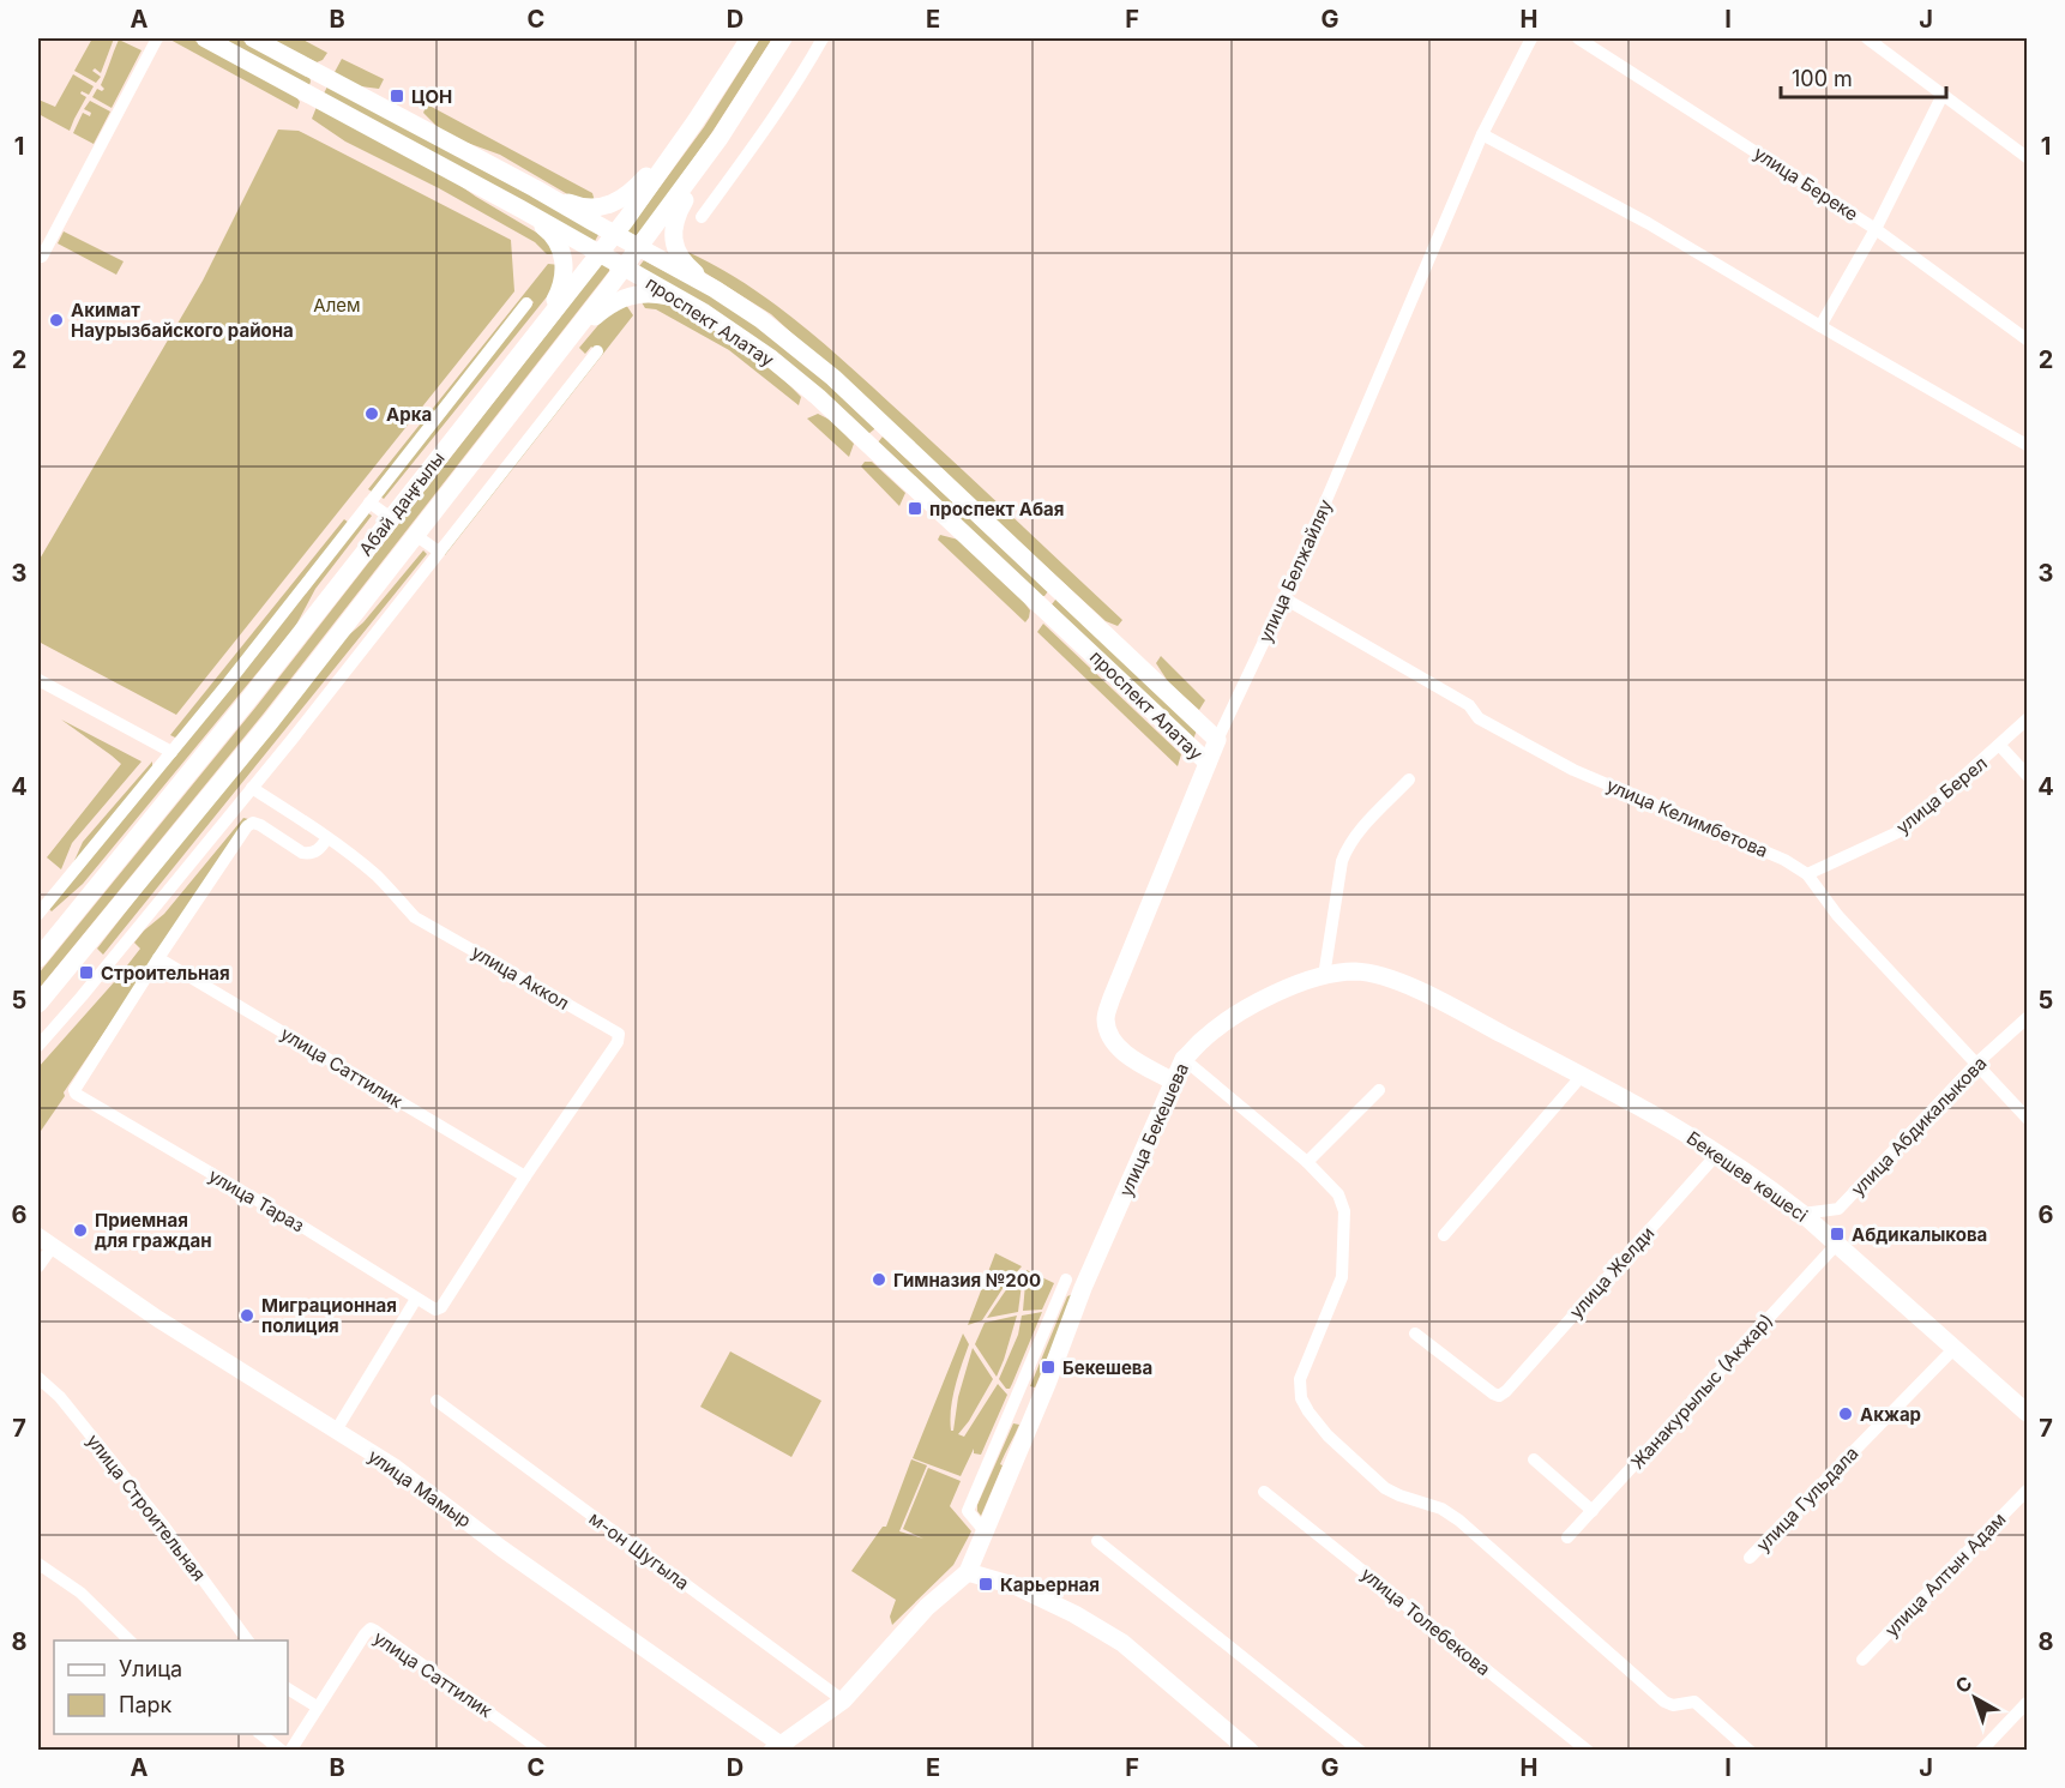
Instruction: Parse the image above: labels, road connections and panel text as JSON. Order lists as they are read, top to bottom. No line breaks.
{"streets":{"main road":["проспект Алатау","Абай даңғылы","улица Белжайляу","улица Бекешева","Бекешев көшесі"],"street":["улица Береке","улица Берел","улица Келимбетова","улица Аккол","улица Саттилик","улица Абдикалыкова","улица Тараз","улица Желди","Жанакурылыс (Акжар)","улица Мамыр","улица Гульдала","улица Строительная","м-он Шугыла","улица Алтын Адам","улица Толебекова"]},"crossings":[["проспект Алатау","Абай даңғылы"],["проспект Алатау","улица Белжайляу"],["улица Белжайляу","улица Келимбетова"],["улица Белжайляу","улица Бекешева"],["улица Берел","улица Келимбетова"],["улица Келимбетова","улица Абдикалыкова"],["улица Аккол","улица Саттилик"],["улица Аккол","улица Тараз"],["улица Саттилик","улица Тараз"],["улица Абдикалыкова","Бекешев көшесі"],["улица Бекешева","Бекешев көшесі"],["Бекешев көшесі","улица Желди"],["Бекешев көшесі","Жанакурылыс (Акжар)"],["Бекешев көшесі","улица Гульдала"]],"parks":["Алем"],"places":{"transit":["ЦОН","проспект Абая","Строительная","Абдикалыкова","Бекешева","Карьерная"],"other":["Акимат Наурызбайского района","Арка","Приемная для граждан","Гимназия №200","Миграционная полиция","Акжар"]},"legend":["Улица","Парк"],"scale_bar":"100 m","north":"top left","grid":{"columns":["A","B","C","D","E","F","G","H","I","J"],"rows":["1","2","3","4","5","6","7","8"]}}
